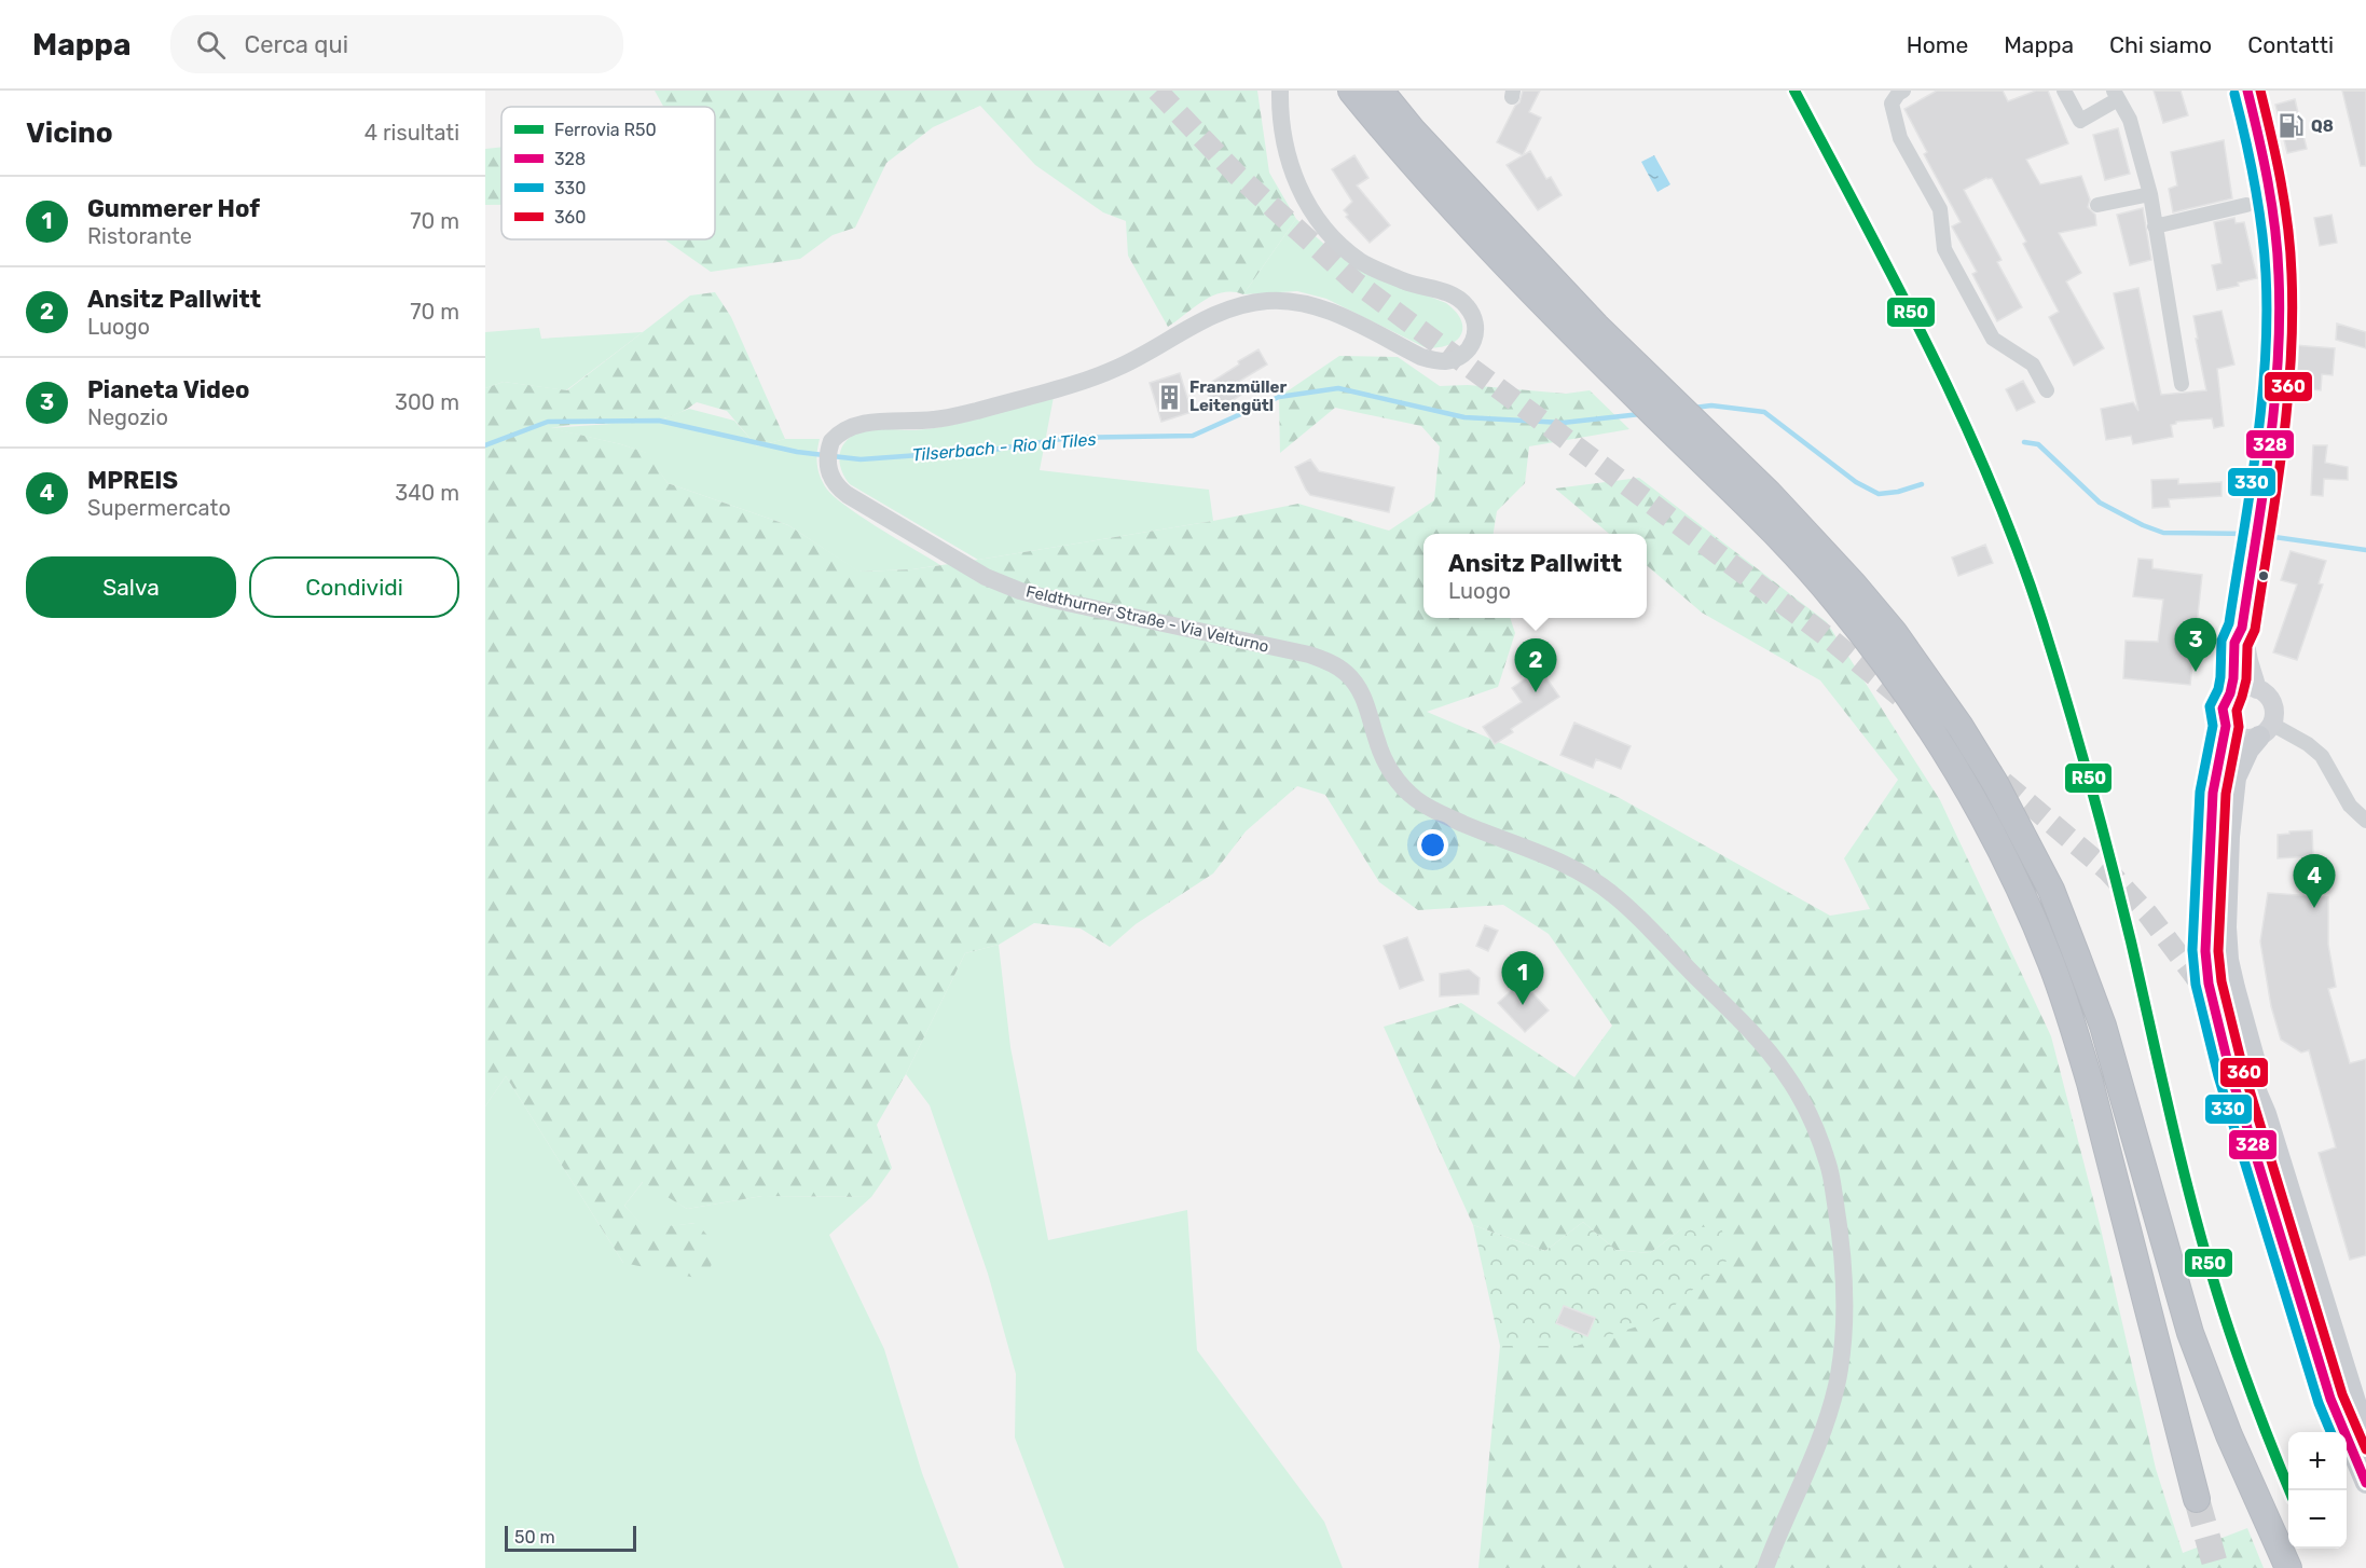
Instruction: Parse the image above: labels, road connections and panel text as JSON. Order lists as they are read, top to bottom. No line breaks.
{"streets":{"street":["Feldthurner Straße - Via Velturno"]},"water":["Tilserbach - Rio di Tiles"],"places":{"fuel station":["Q8"],"building":["Franzmüller Leitengütl"]},"lines":["rail line R50","transit line 328","transit line 360","transit line 330"],"legend":["Ferrovia R50","328","330","360"],"scale_bar":"50 m","page":{"header":"Mappa","search":"Cerca qui","nav":["Home","Mappa","Chi siamo","Contatti"],"heading":["Vicino","4 risultati"],"list":[{"mark":"1","name":"Gummerer Hof","note":"Ristorante","value":"70 m"},{"mark":"2","name":"Ansitz Pallwitt","note":"Luogo","value":"70 m"},{"mark":"3","name":"Pianeta Video","note":"Negozio","value":"300 m"},{"mark":"4","name":"MPREIS","note":"Supermercato","value":"340 m"}],"popup":["Ansitz Pallwitt","Luogo"],"buttons":["Salva","Condividi"],"pins":["3","2","4","1"],"map_buttons":["+","−"],"scale":"50 m"}}
